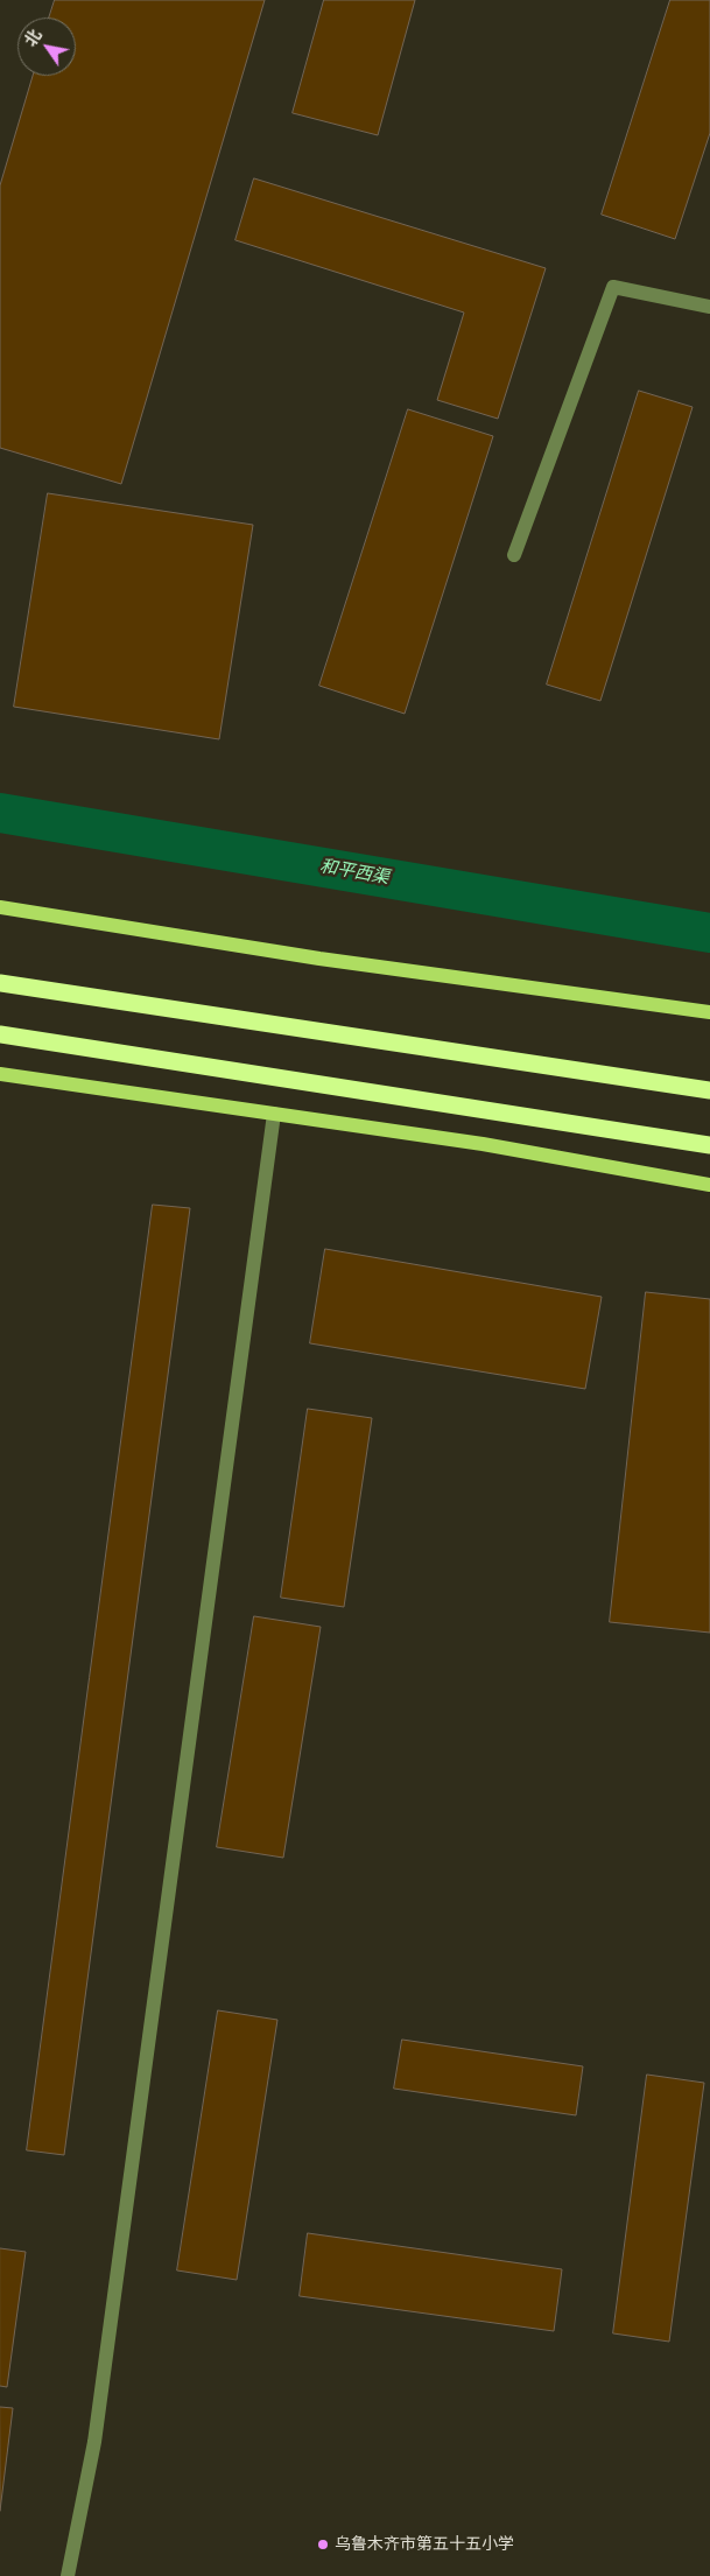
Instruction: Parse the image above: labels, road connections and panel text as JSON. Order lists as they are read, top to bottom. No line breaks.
{"water":["和平西渠"],"places":["乌鲁木齐市第五十五小学"],"north":"top left"}
